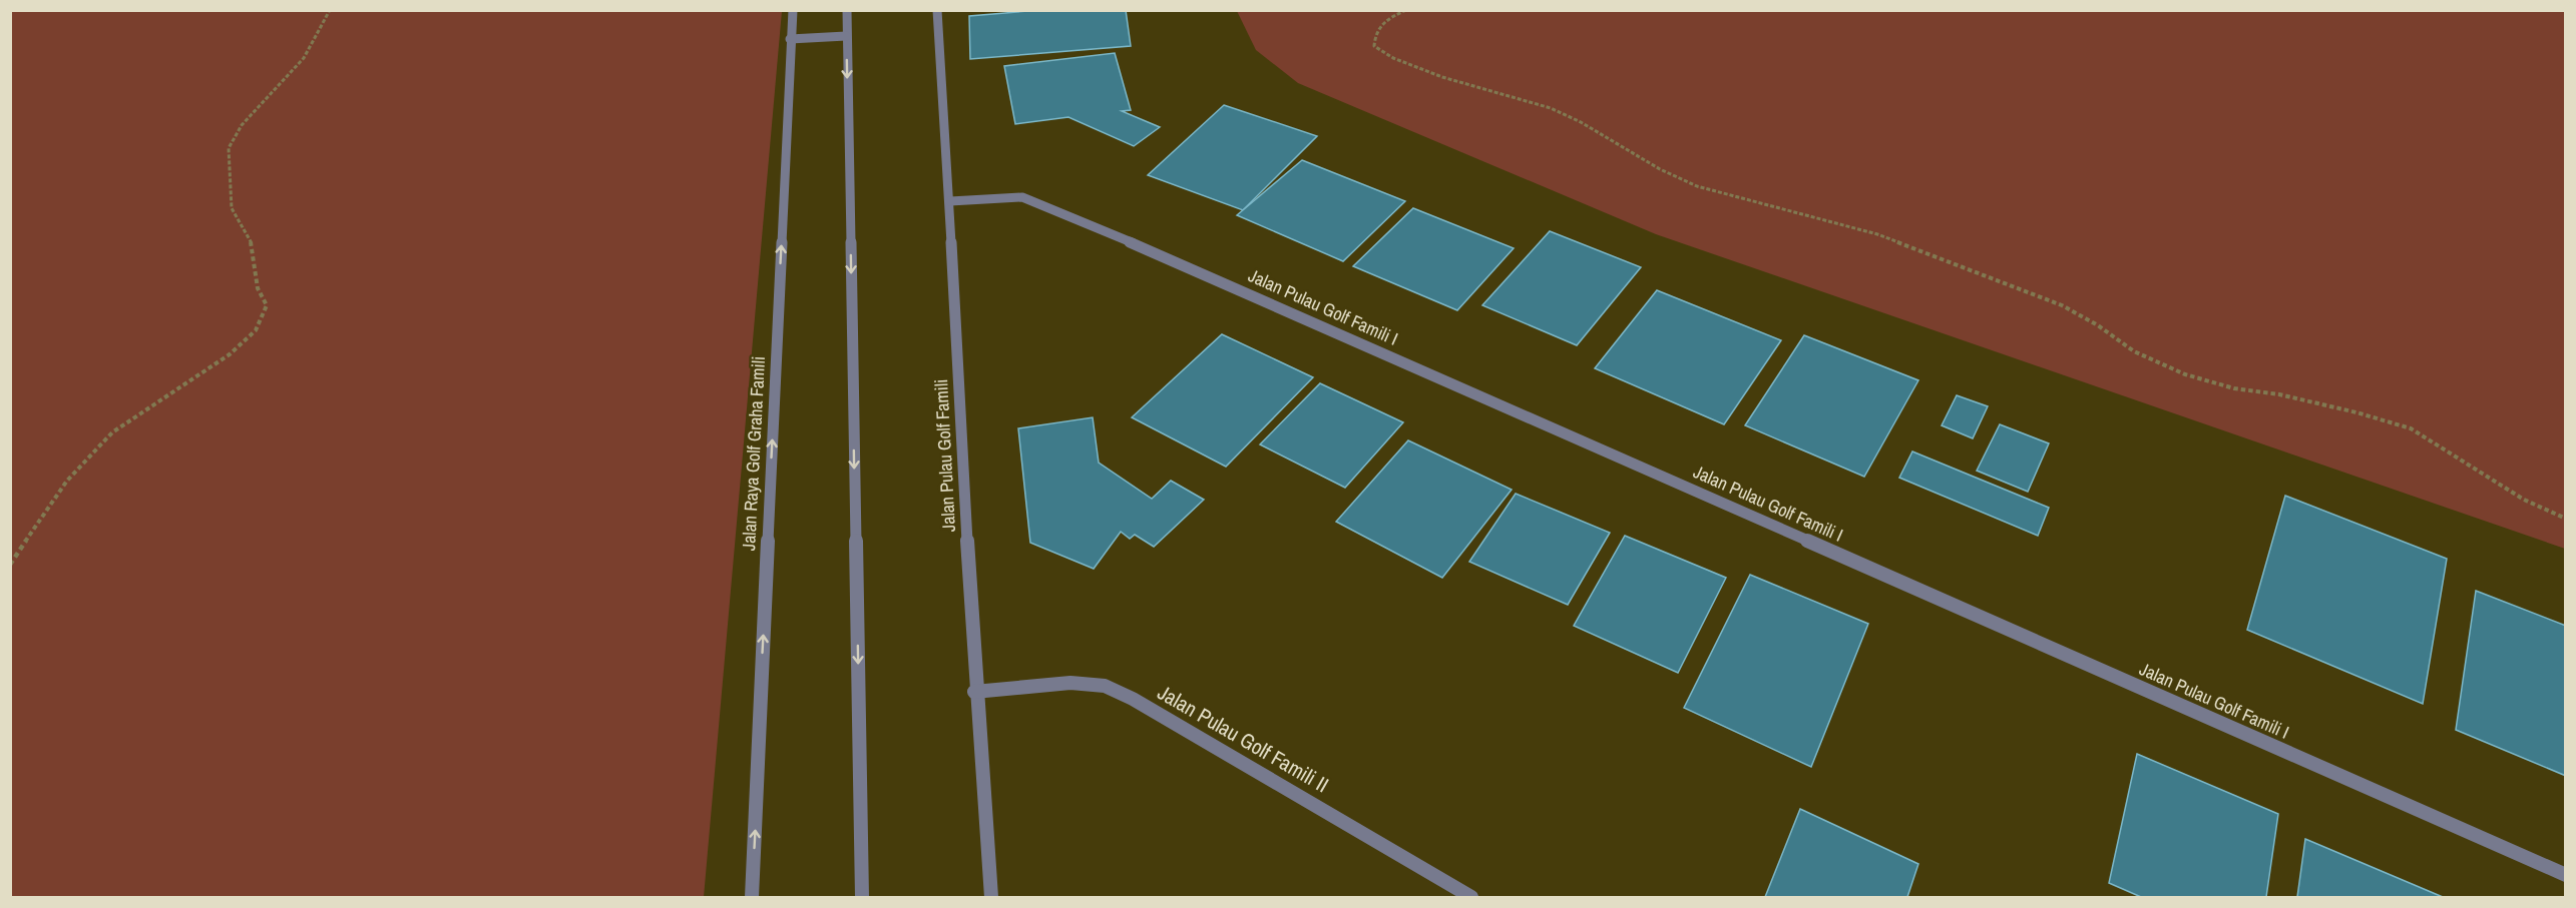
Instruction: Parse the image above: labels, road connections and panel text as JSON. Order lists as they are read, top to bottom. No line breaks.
{"streets":{"street":["Jalan Pulau Golf Famili I","Jalan Raya Golf Graha Famili","Jalan Pulau Golf Famili","Jalan Pulau Golf Famili II"]},"crossings":[["Jalan Pulau Golf Famili I","Jalan Pulau Golf Famili"],["Jalan Pulau Golf Famili","Jalan Pulau Golf Famili II"]]}
